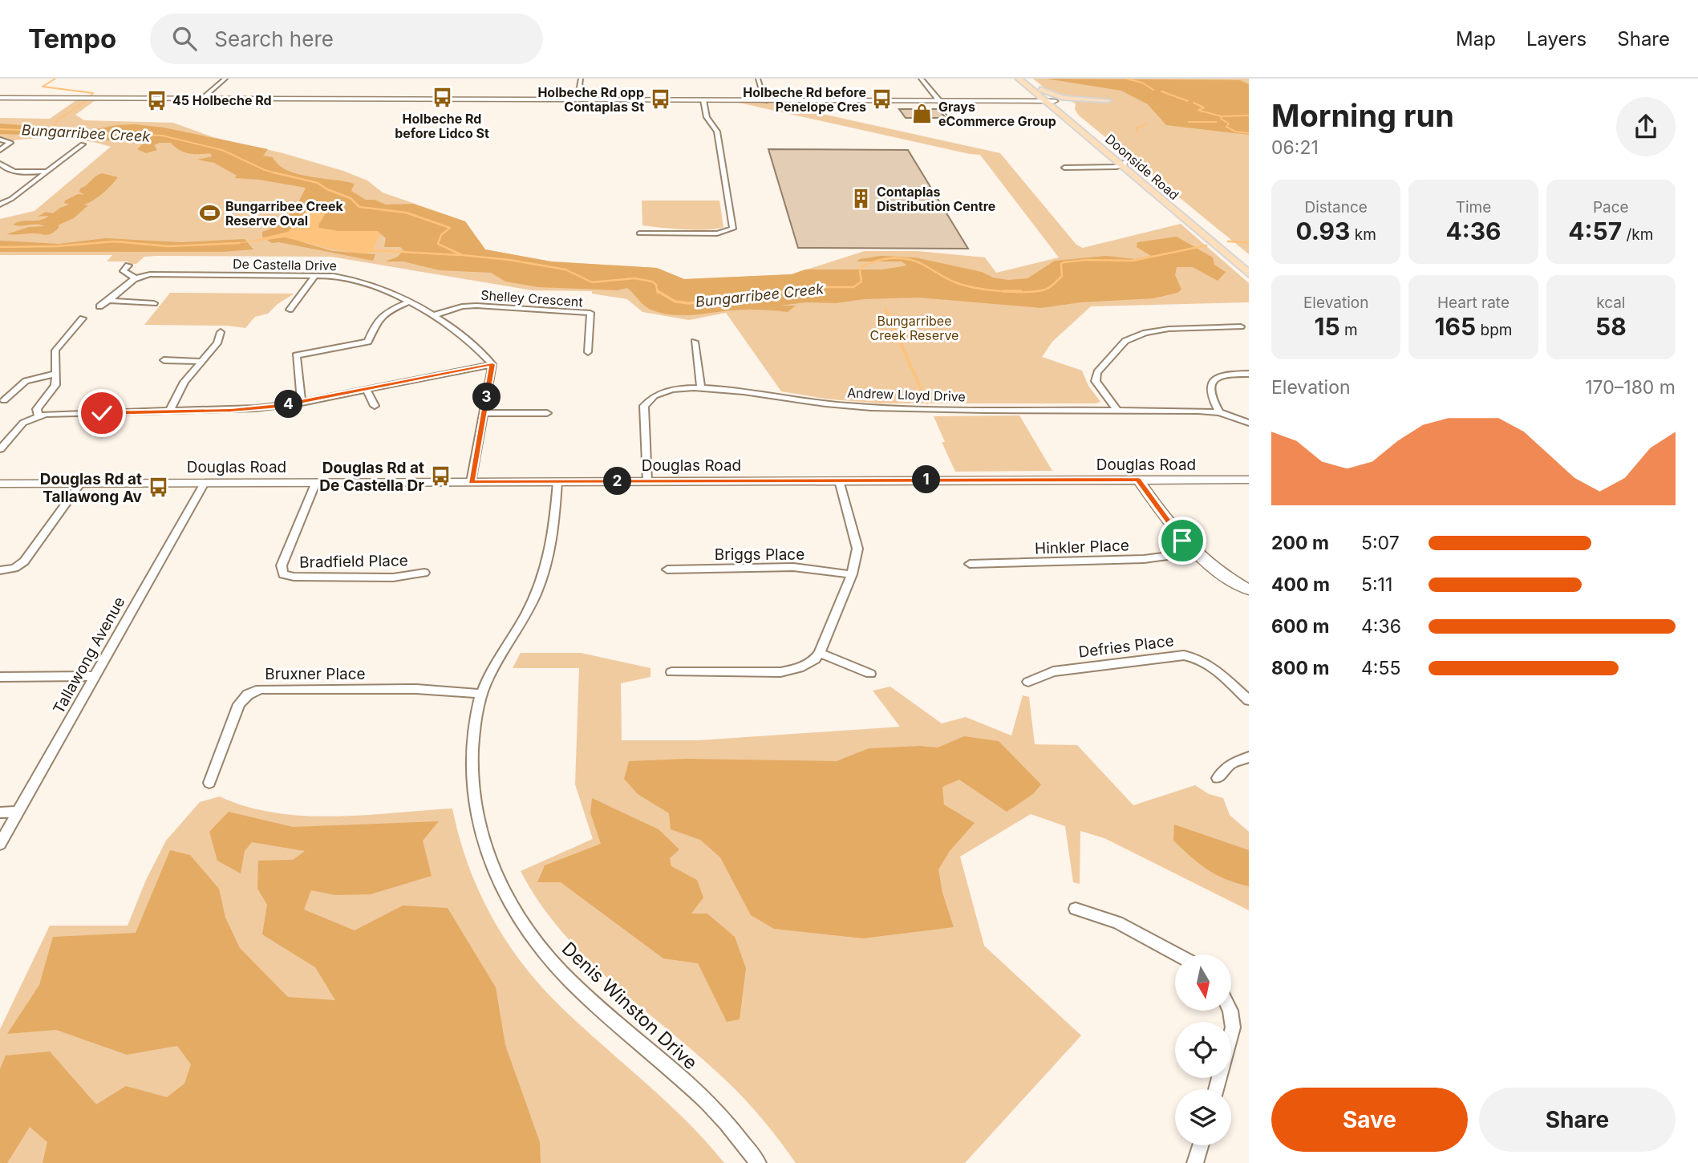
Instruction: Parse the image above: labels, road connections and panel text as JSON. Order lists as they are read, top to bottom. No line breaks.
{"streets":{"main road":["Doonside Road"],"street":["De Castella Drive","Shelley Crescent","Andrew Lloyd Drive","Douglas Road","Hinkler Place","Briggs Place","Bradfield Place","Defries Place","Tallawong Avenue","Bruxner Place","Denis Winston Drive"]},"crossings":[["De Castella Drive","Shelley Crescent"],["Andrew Lloyd Drive","Douglas Road"],["Douglas Road","Bradfield Place"],["Douglas Road","Tallawong Avenue"],["Douglas Road","Denis Winston Drive"],["Bruxner Place","Denis Winston Drive"]],"water":["Bungarribee Creek"],"parks":["Bungarribee Creek Reserve"],"places":{"bus stop":["Holbeche Rd before Lidco St","Holbeche Rd opp Contaplas St","Holbeche Rd before Penelope Cres","45 Holbeche Rd","Douglas Rd at De Castella Dr","Douglas Rd at Tallawong Av"],"shop":["Grays eCommerce Group"],"building":["Contaplas Distribution Centre"],"sports":["Bungarribee Creek Reserve Oval"]},"north":"bottom","page":{"header":"Tempo","search":"Search here","nav":["Map","Layers","Share"],"heading":["Morning run","06:21"],"stats":[["Distance","0.93 km"],["Time","4:36"],["Pace","4:57 /km"],["Elevation","15 m"],["Heart rate","165 bpm"],["kcal","58"]],"chart":["Elevation","170–180 m"],"pins":["3","4","1","2"],"list":[{"name":"200 m","note":"5:07"},{"name":"400 m","note":"5:11"},{"name":"600 m","note":"4:36"},{"name":"800 m","note":"4:55"}],"buttons":["Save","Share"]}}
